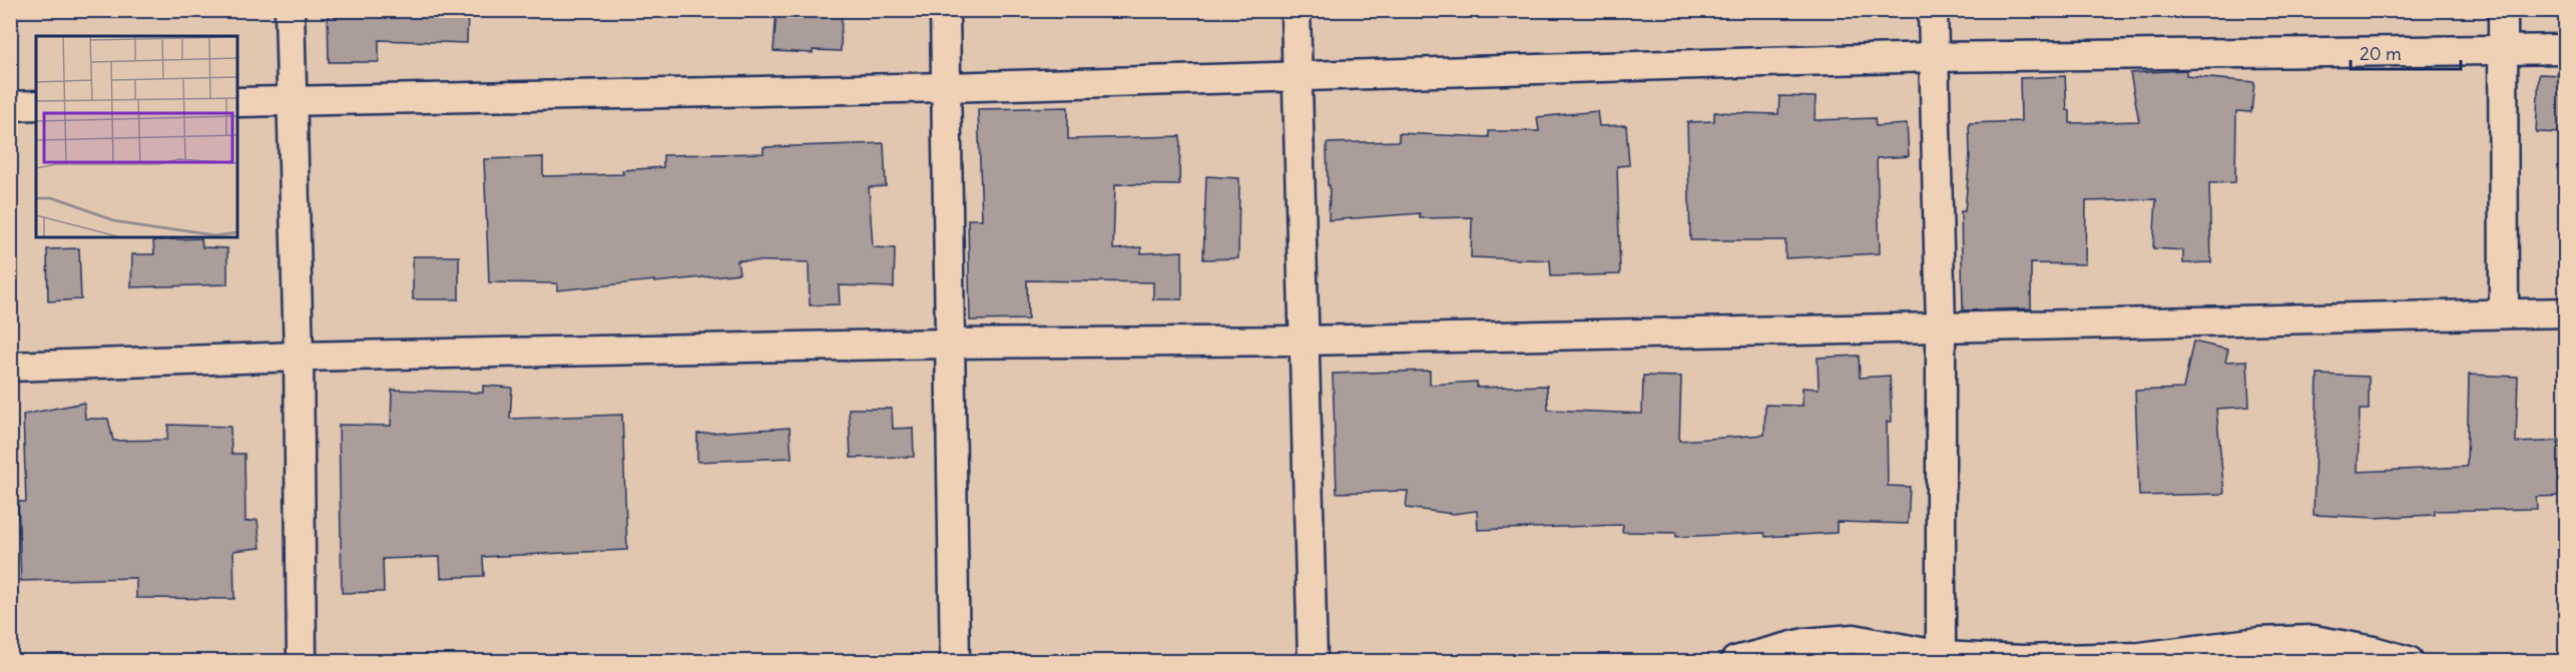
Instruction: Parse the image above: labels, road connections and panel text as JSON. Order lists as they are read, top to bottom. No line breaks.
{"scale_bar":"20 m"}
